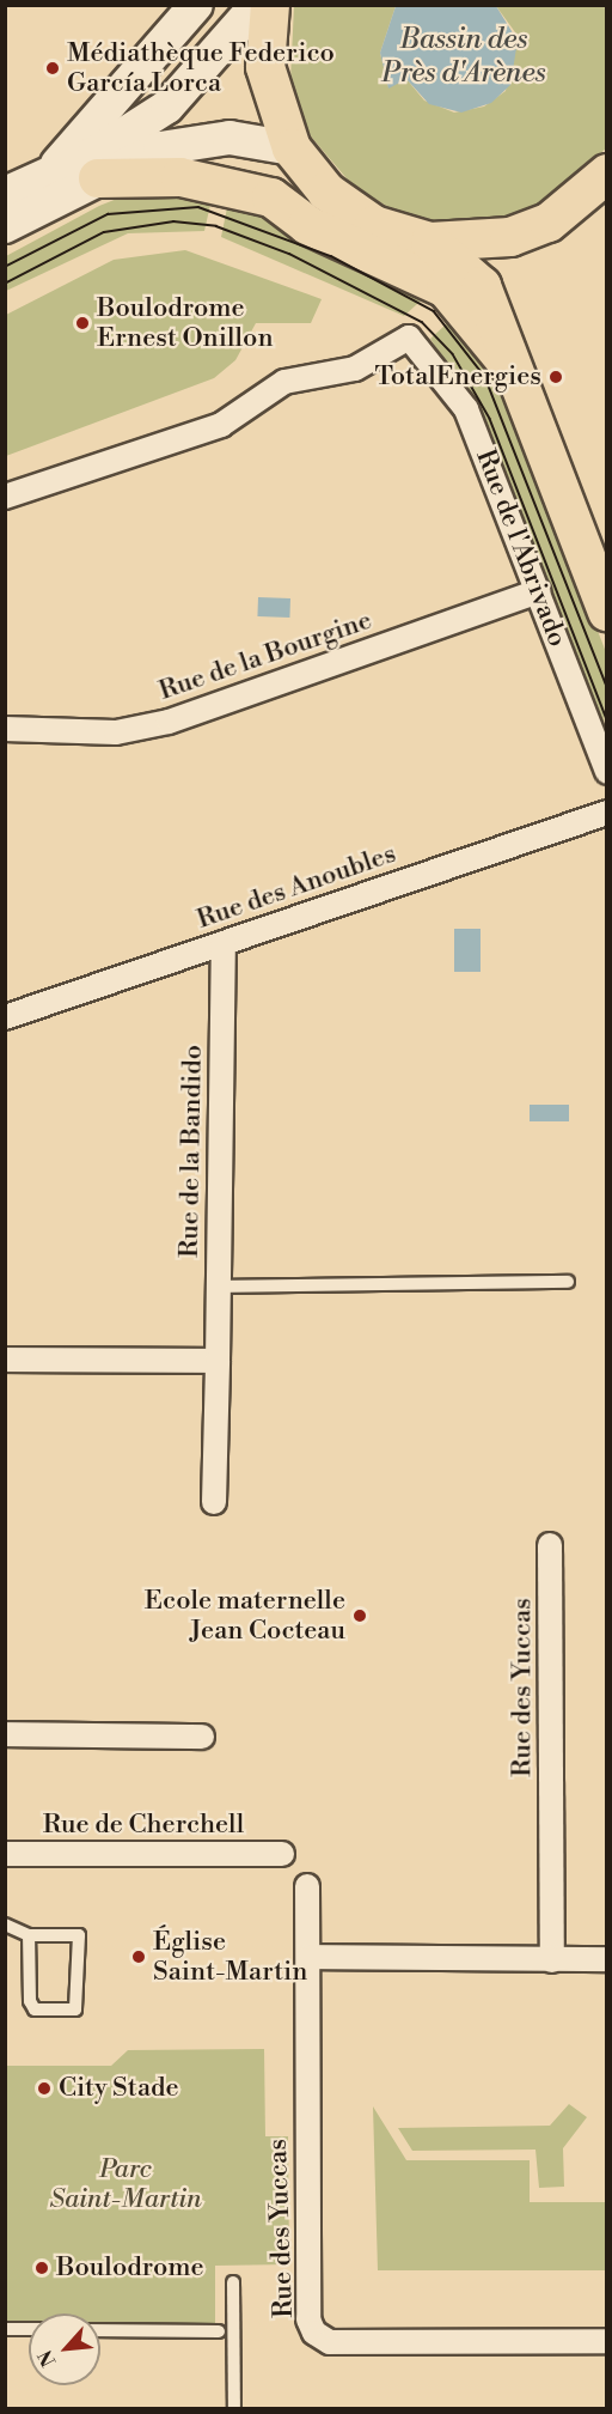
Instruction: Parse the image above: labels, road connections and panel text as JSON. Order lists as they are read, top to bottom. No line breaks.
{"streets":{"main road":["Rue de l'Abrivado"],"street":["Rue de la Bourgine","Rue des Anoubles","Rue de la Bandido","Rue des Yuccas","Rue de Cherchell"]},"crossings":[["Rue de l'Abrivado","Rue de la Bourgine"],["Rue des Anoubles","Rue de la Bandido"]],"water":["Bassin des Près d'Arènes"],"parks":["Parc Saint-Martin"],"places":["Médiathèque Federico García Lorca","Boulodrome Ernest Onillon","TotalEnergies","Ecole maternelle Jean Cocteau","Église Saint-Martin","City Stade","Boulodrome"],"north":"bottom left"}
